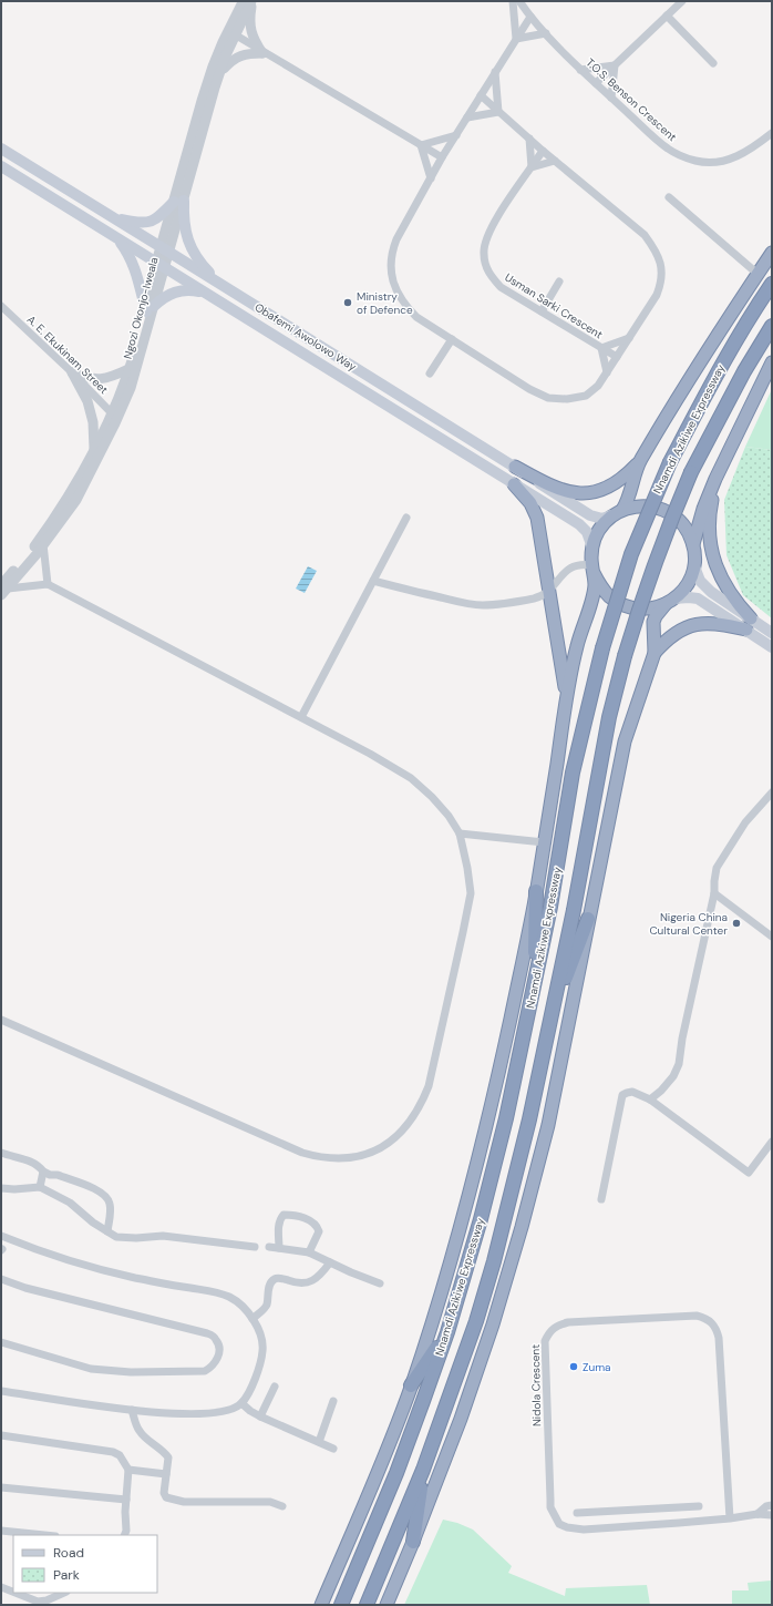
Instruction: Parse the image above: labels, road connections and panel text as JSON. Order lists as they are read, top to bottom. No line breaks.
{"streets":{"highway":["Nnamdi Azikiwe Expressway"],"main road":["Obafemi Awolowo Way"],"street":["T.O.S. Benson Crescent","Usman Sarki Crescent","Ngozi Okonjo-Iweala","A. E. Ekukinam Street","Nidola Crescent"]},"crossings":[["Ngozi Okonjo-Iweala","Obafemi Awolowo Way"],["Ngozi Okonjo-Iweala","A. E. Ekukinam Street"],["Obafemi Awolowo Way","Nnamdi Azikiwe Expressway"]],"places":["Ministry of Defence","Nigeria China Cultural Center","Zuma"],"legend":["Road","Park"]}
